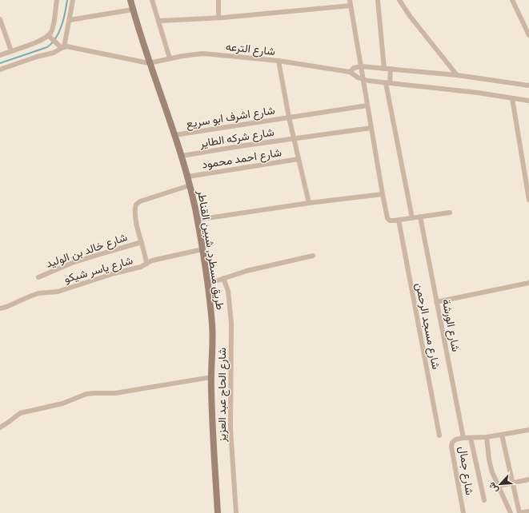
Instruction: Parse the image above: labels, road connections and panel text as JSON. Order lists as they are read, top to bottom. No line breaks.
{"streets":{"main road":["طريق مسطرد, شبين القناطر"],"street":["شارع الترعه","شارع اشرف ابو سريع","شارع شركه الطاير","شارع احمد محمود","شارع خالد بن الوليد","شارع ياسر شيكو","شارع الورشة","شارع مسجد الرحمن","شارع الحاج عبد العزيز","شارع جمال"]},"crossings":[["شارع الترعه","طريق مسطرد, شبين القناطر"],["شارع اشرف ابو سريع","طريق مسطرد, شبين القناطر"],["شارع شركه الطاير","طريق مسطرد, شبين القناطر"],["شارع احمد محمود","طريق مسطرد, شبين القناطر"],["طريق مسطرد, شبين القناطر","شارع ياسر شيكو"],["شارع الورشة","شارع جمال"]],"north":"bottom left"}
